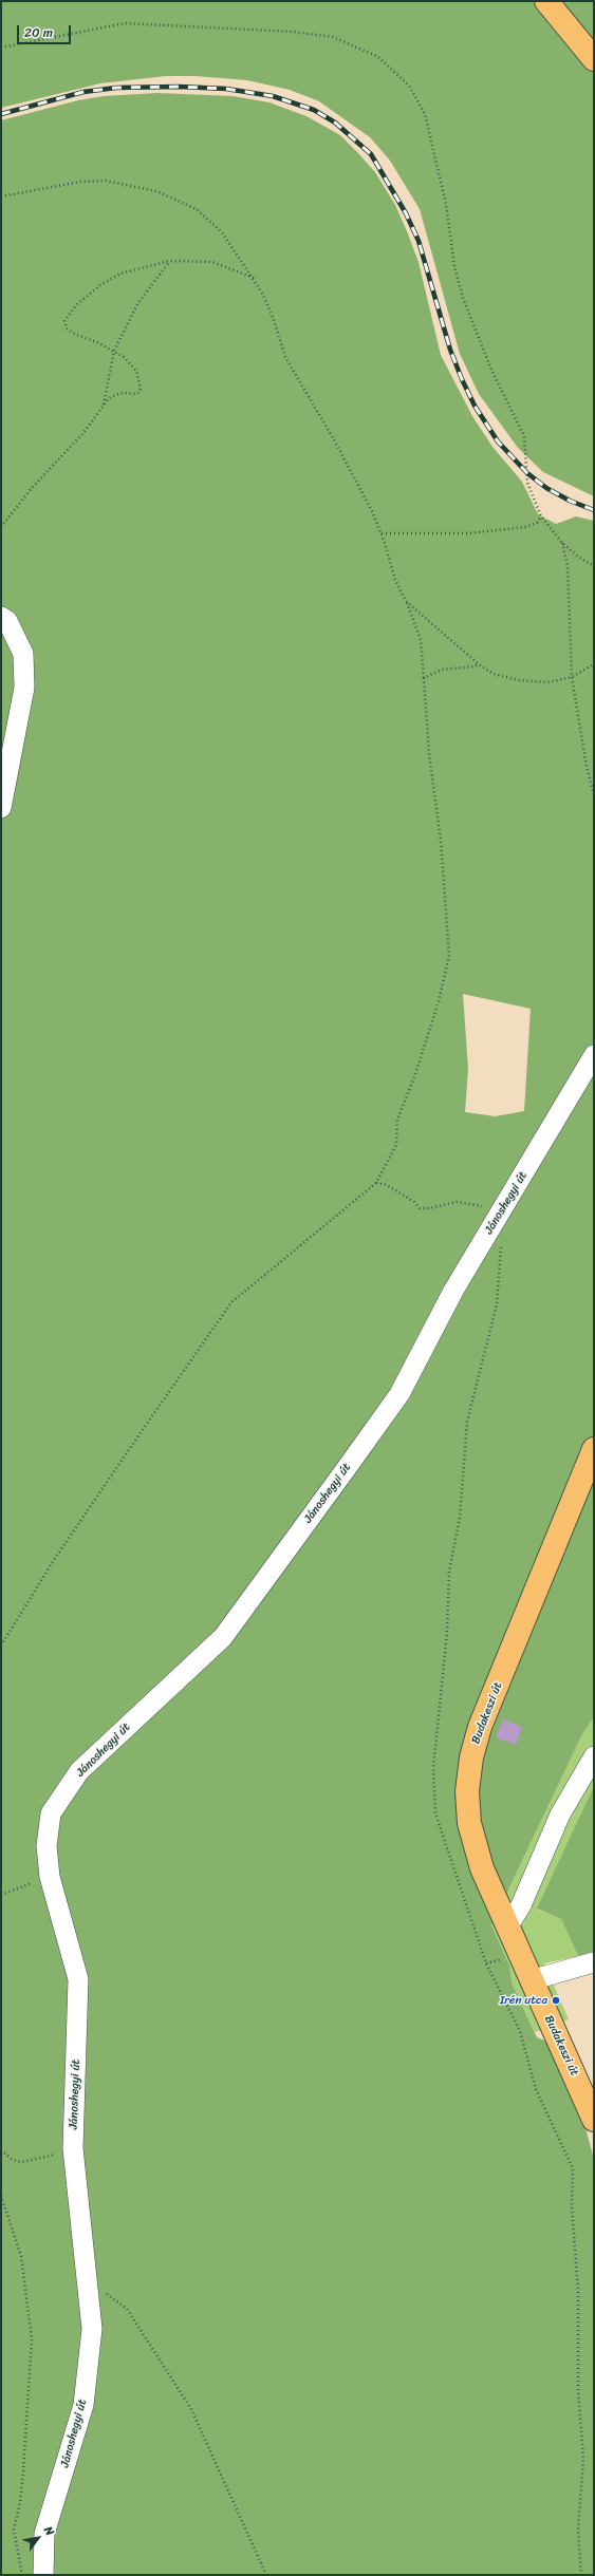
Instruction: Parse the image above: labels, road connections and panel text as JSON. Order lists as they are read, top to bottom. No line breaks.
{"streets":{"main road":["Budakeszi út"],"street":["Jánoshegyi út"]},"places":["Irén utca"],"scale_bar":"20 m","north":"top right"}
